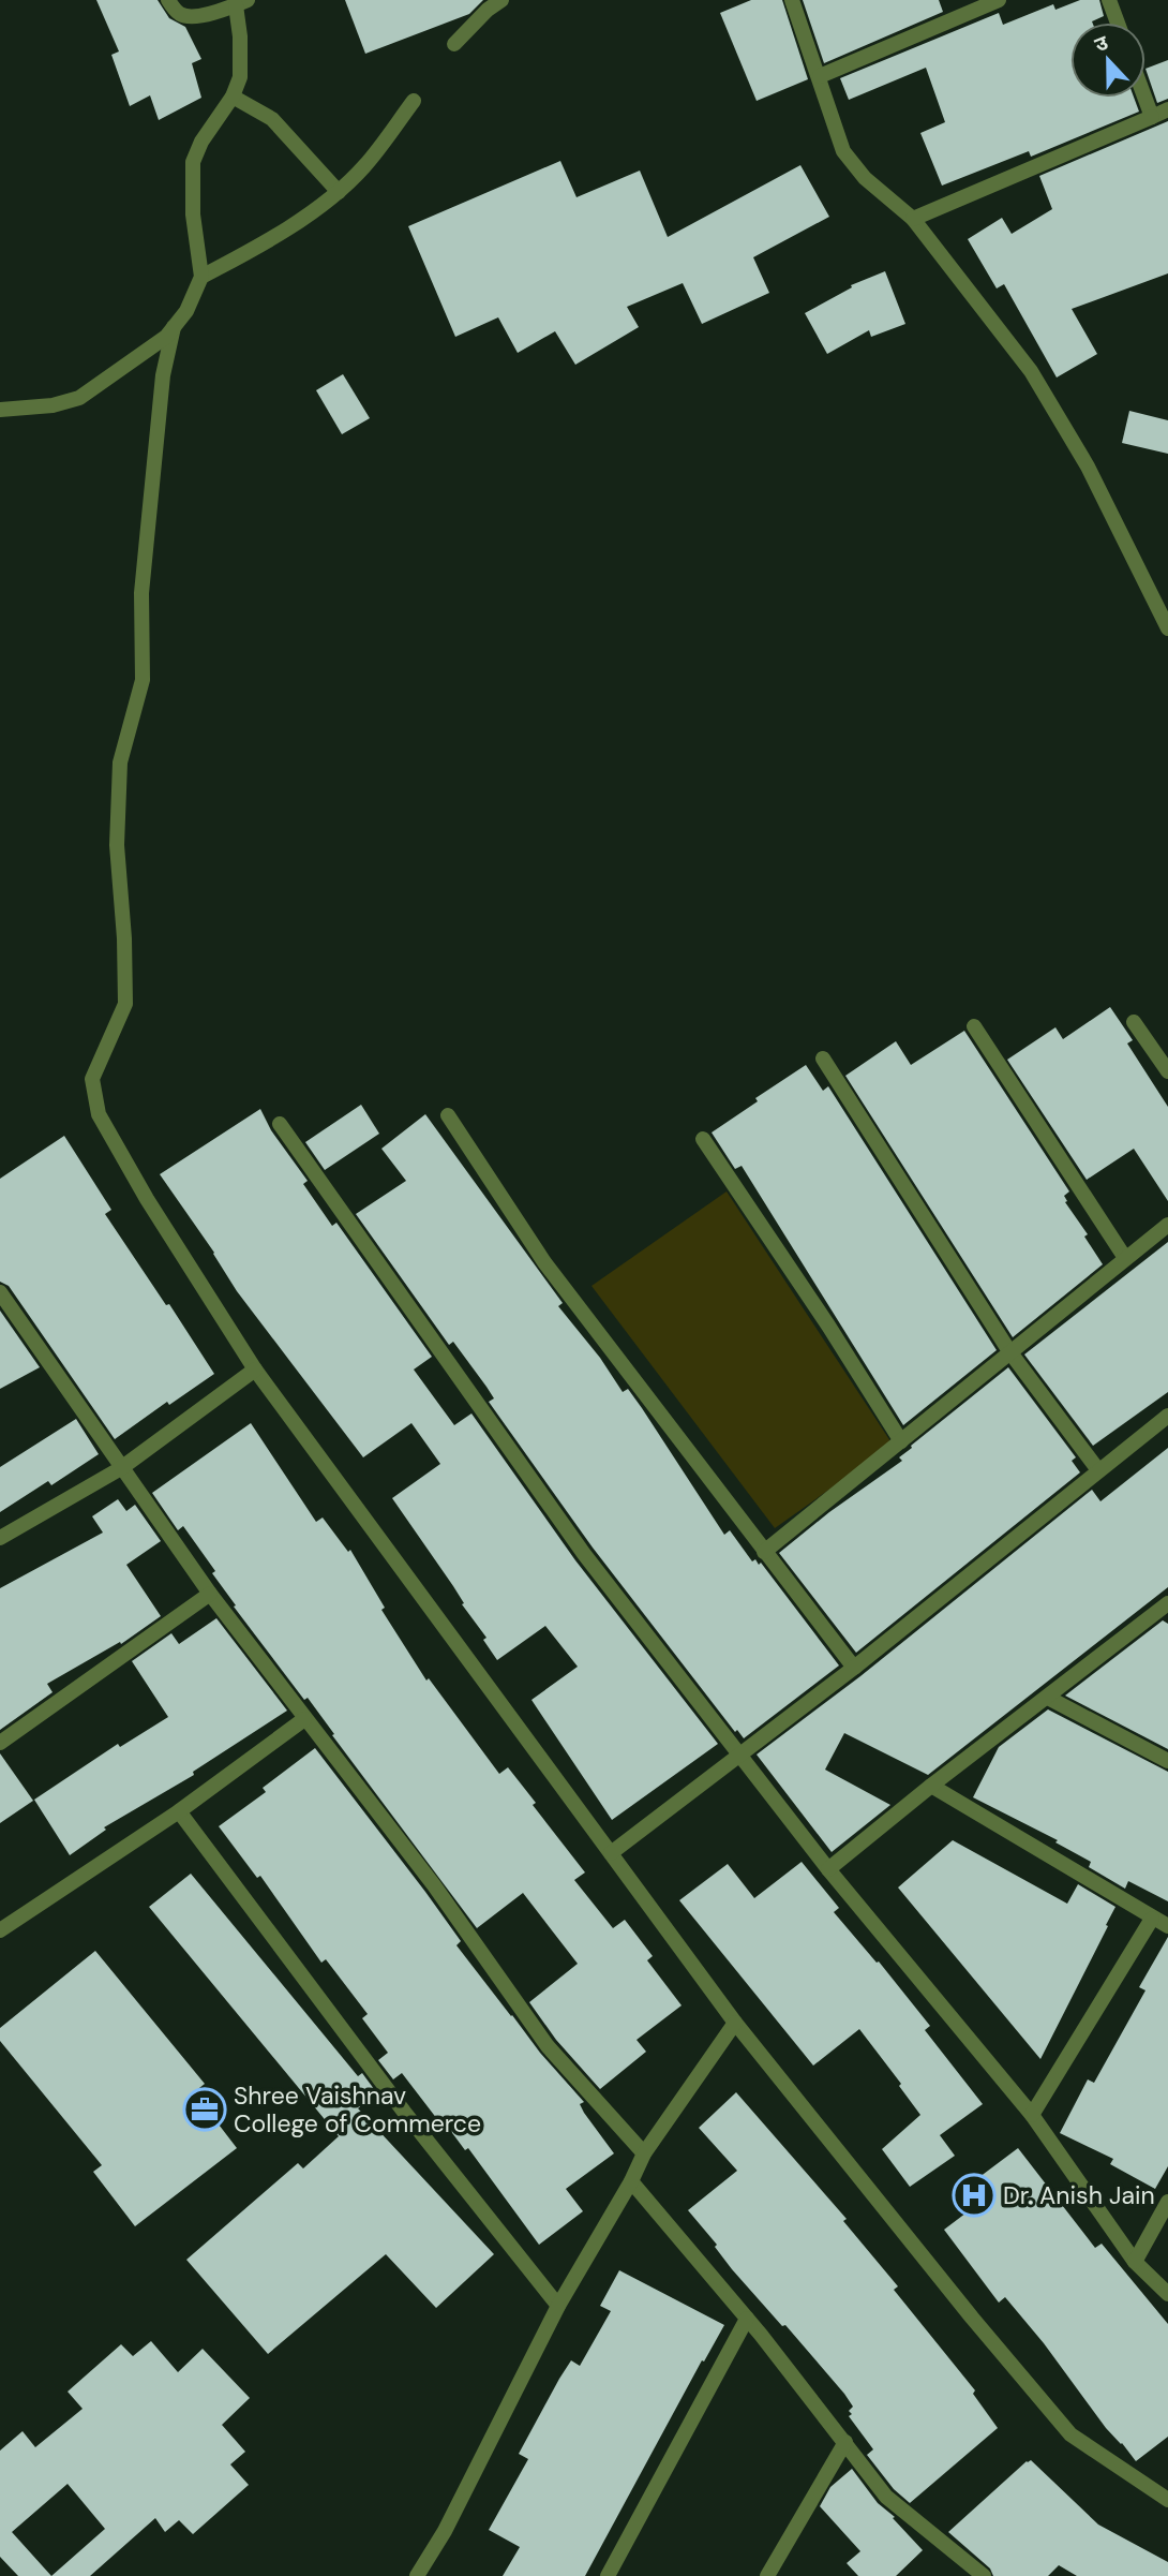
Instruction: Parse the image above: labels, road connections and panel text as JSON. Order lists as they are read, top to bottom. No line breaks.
{"places":{"office":["Shree Vaishnav College of Commerce"],"hospital":["Dr. Anish Jain"]},"north":"top"}
